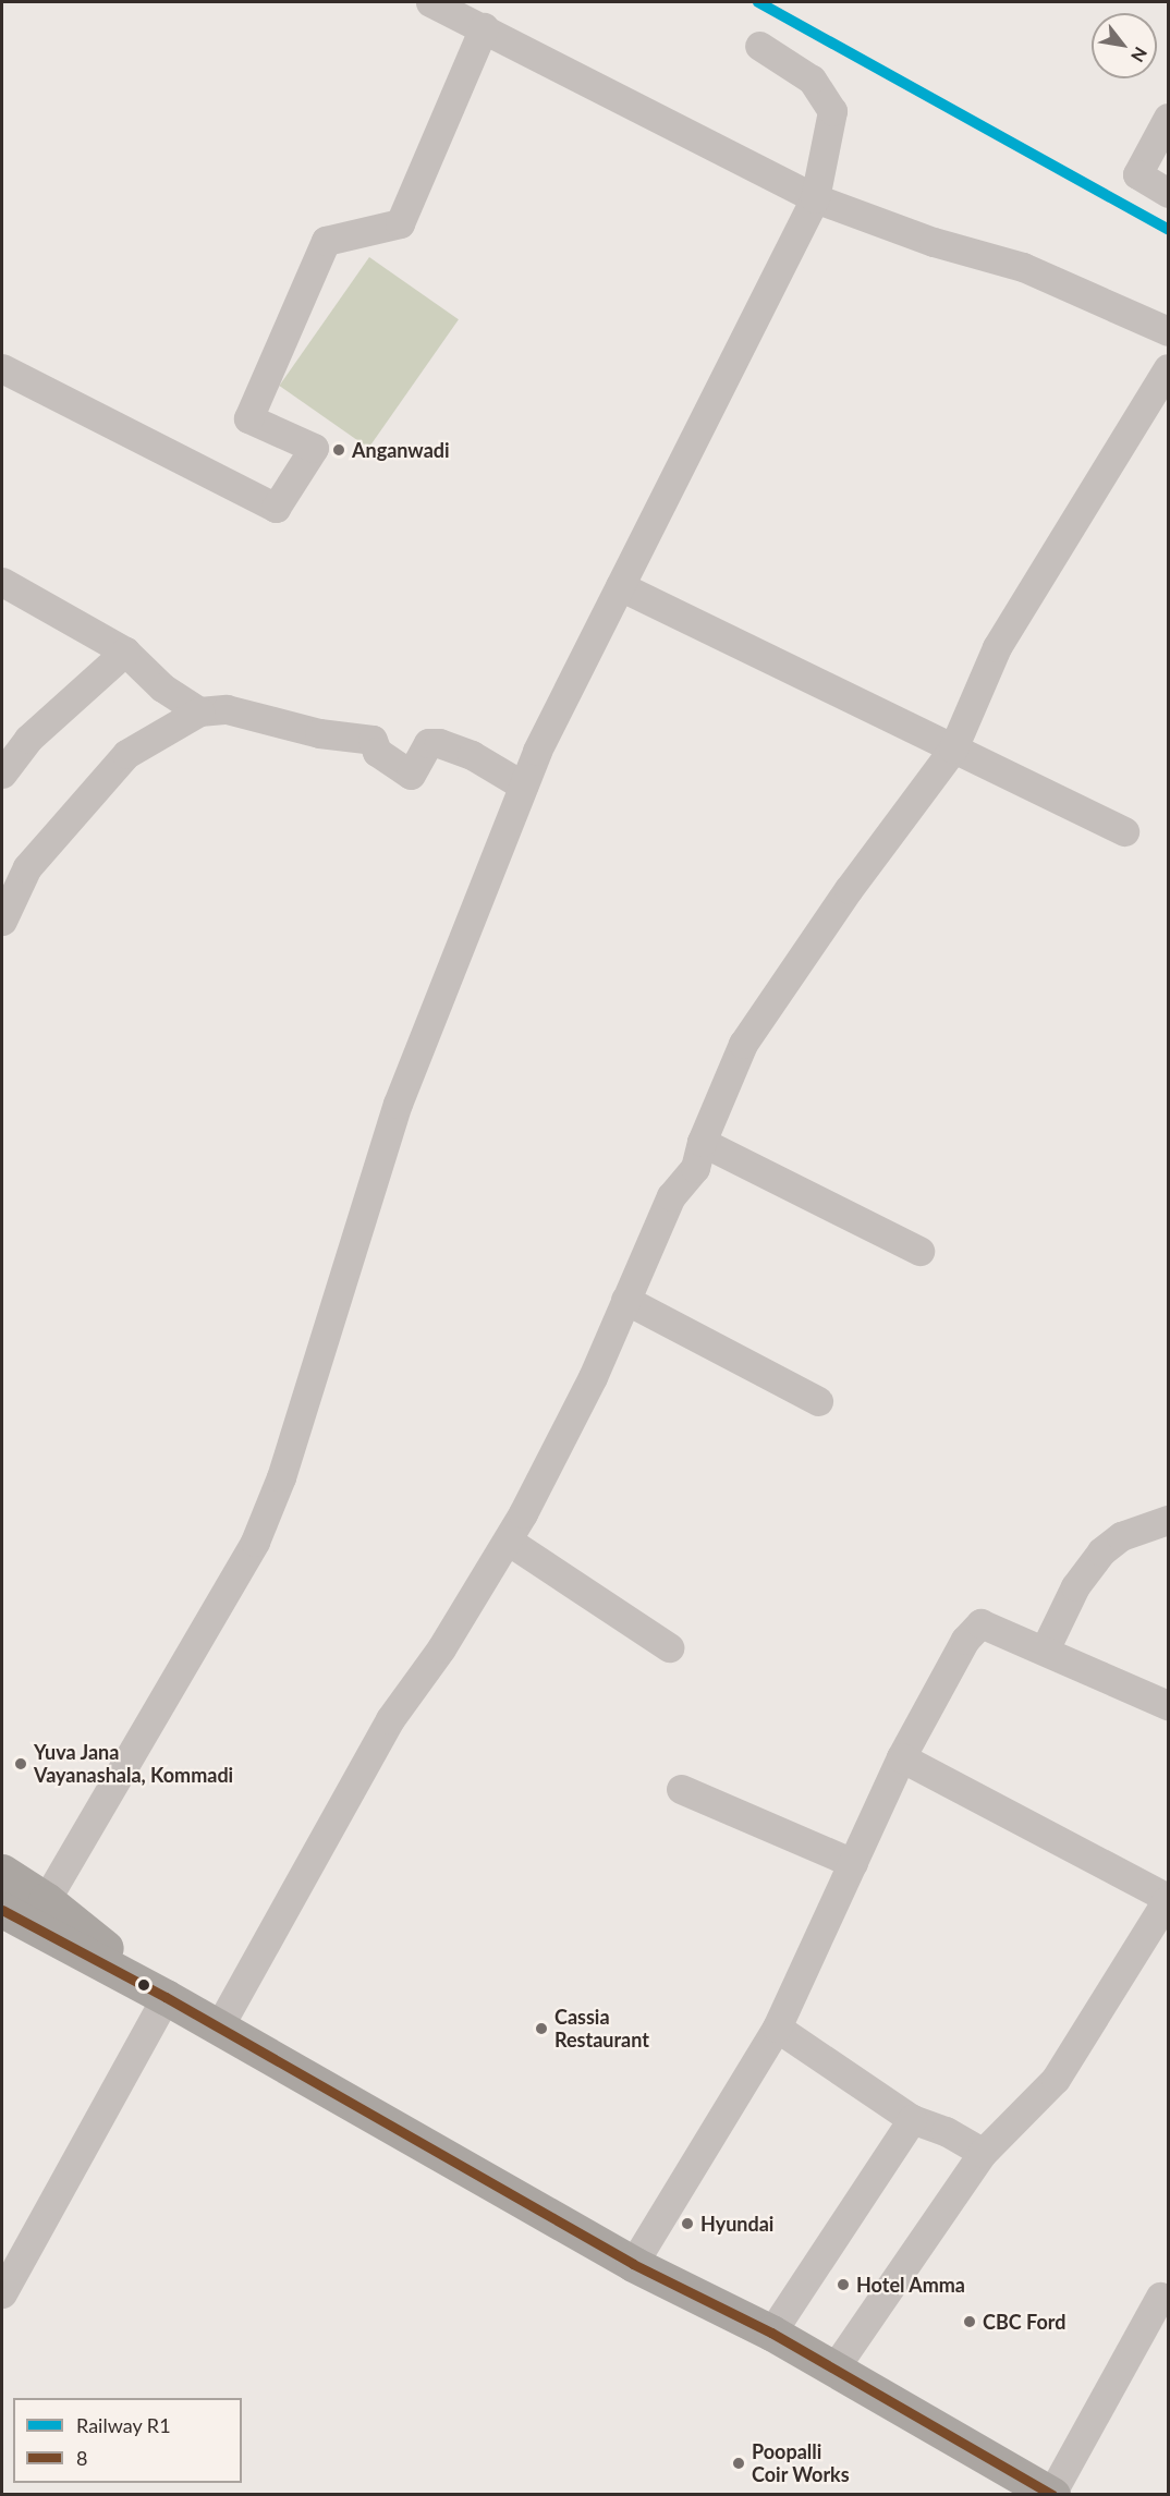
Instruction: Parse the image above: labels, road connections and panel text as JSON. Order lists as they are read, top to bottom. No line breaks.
{"places":["Anganwadi","Yuva Jana Vayanashala, Kommadi","Cassia Restaurant","Hyundai","Hotel Amma","CBC Ford","Poopalli Coir Works"],"lines":["rail line R1","transit line 8"],"legend":["Railway R1","8"],"north":"bottom right"}
